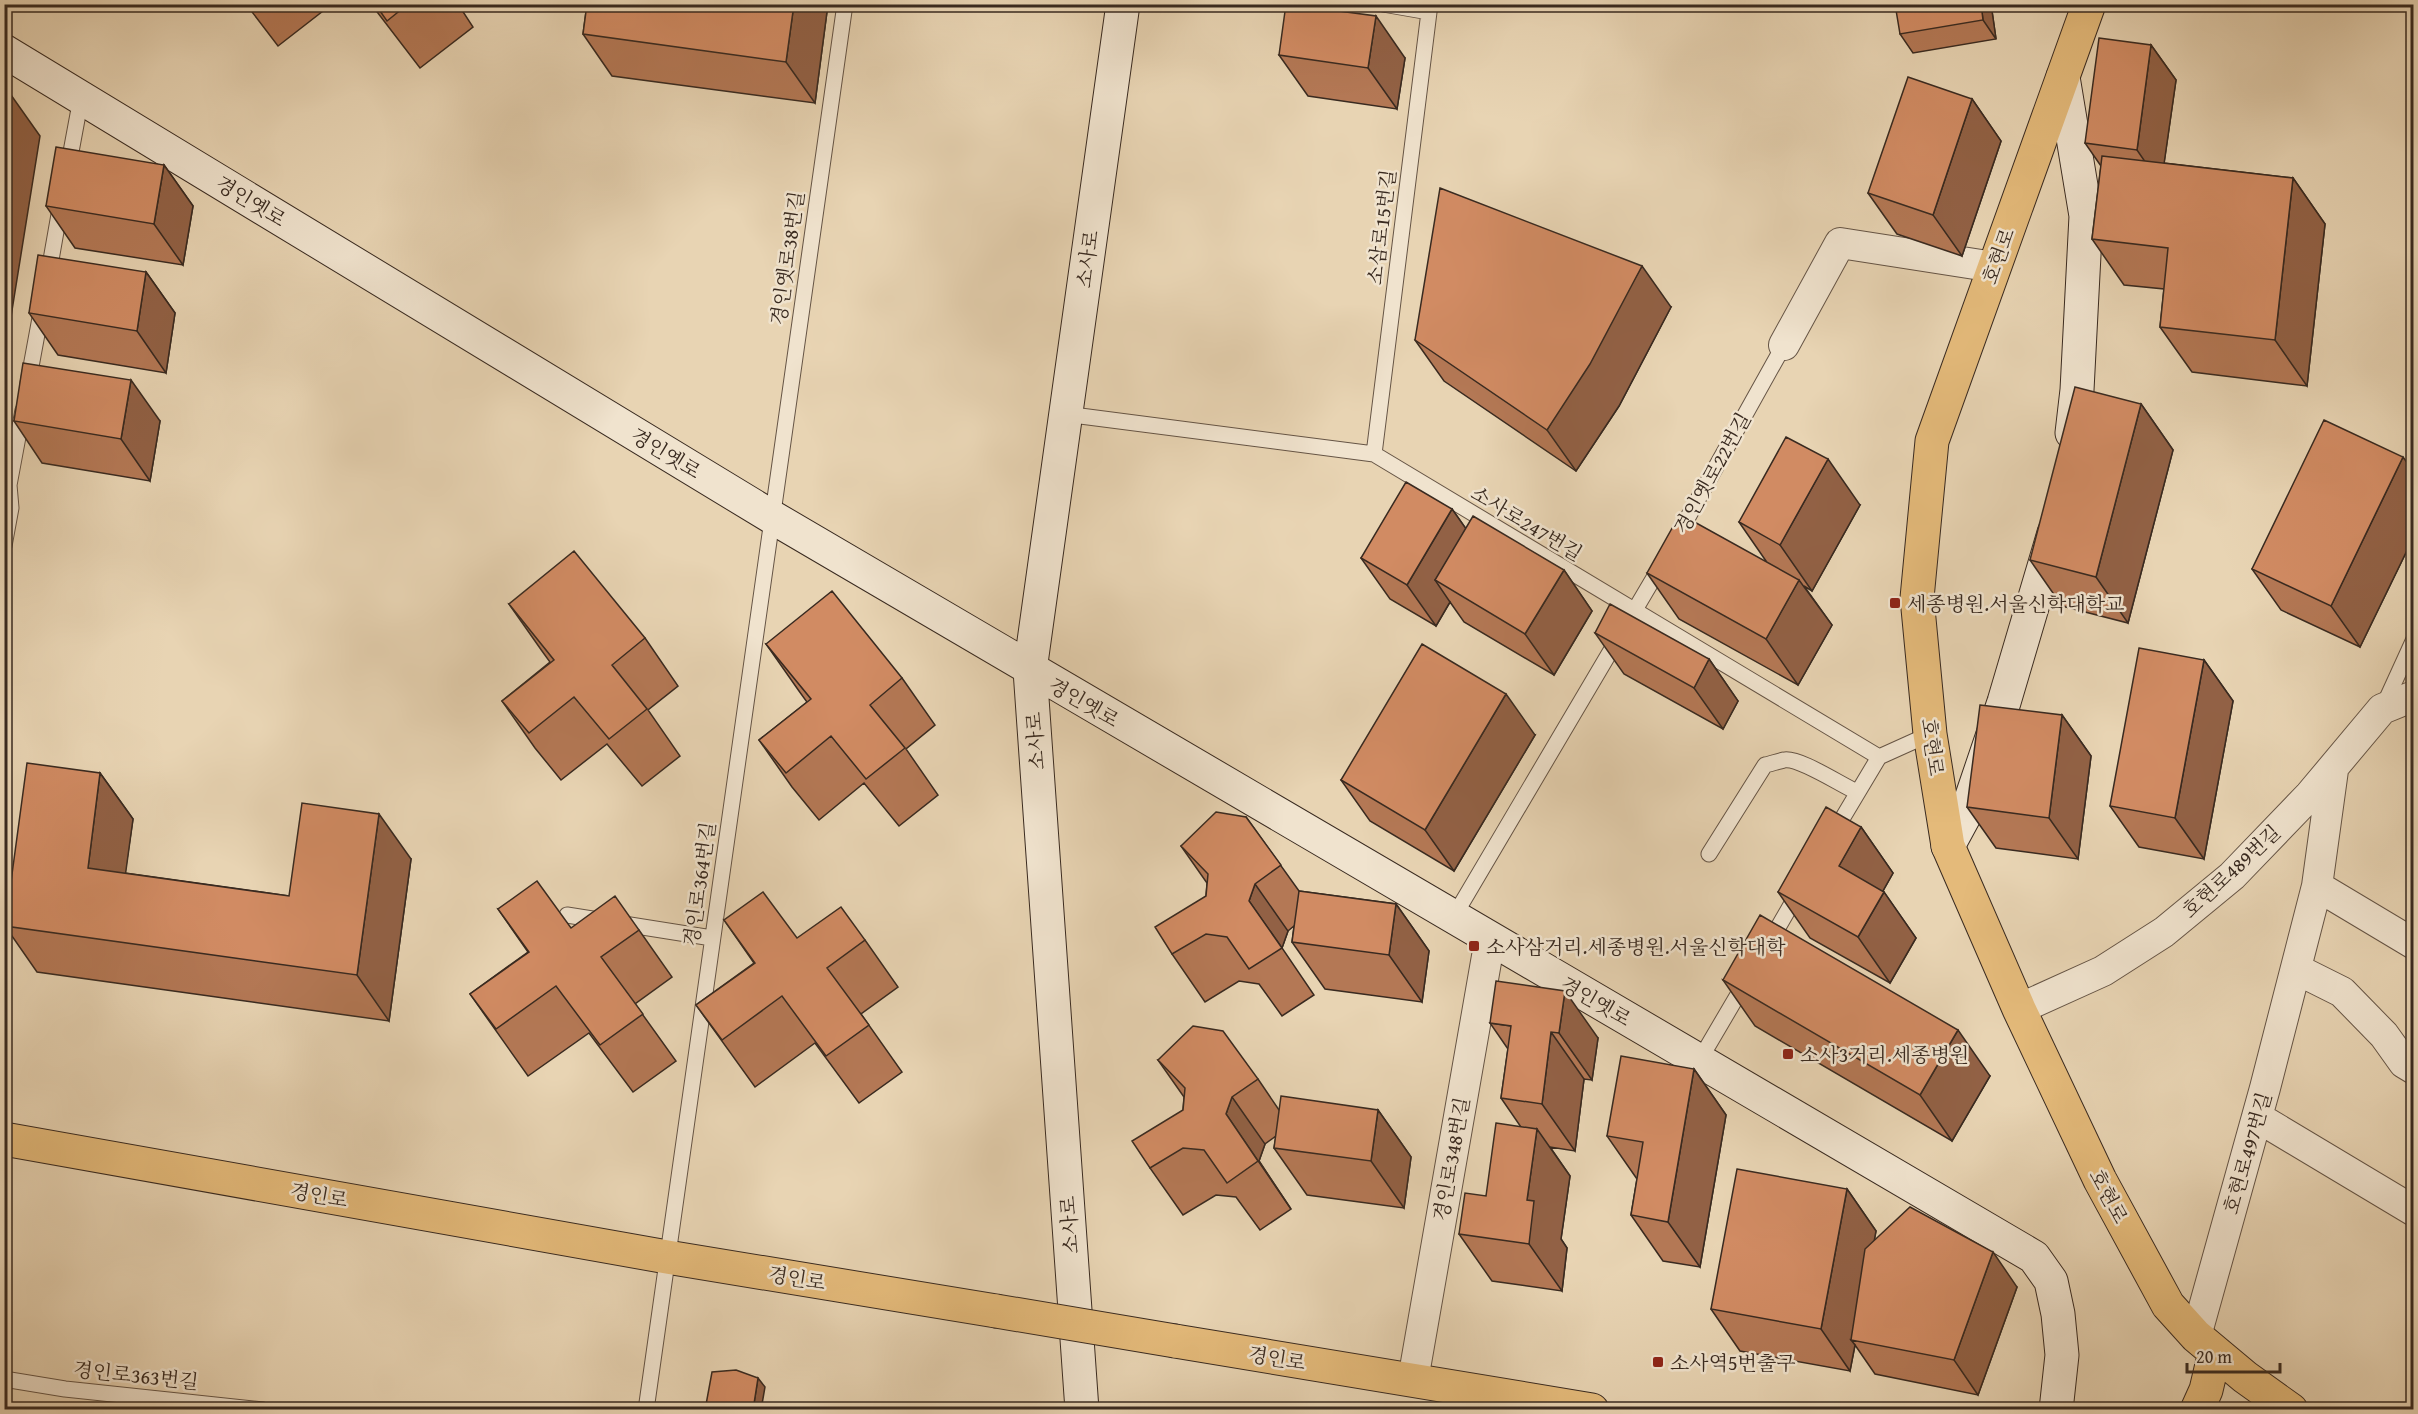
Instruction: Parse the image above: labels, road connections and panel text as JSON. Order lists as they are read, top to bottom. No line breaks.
{"streets":{"main road":["호현로","경인로"],"street":["경인옛로","소사로","경인옛로22번길","호현로489번길","호현로497번길","경인로348번길"],"lane":["소삼로15번길","경인옛로38번길","소사로247번길","경인로364번길","경인로363번길"]},"crossings":[["경인옛로","경인옛로38번길"],["경인옛로","소사로"],["경인옛로","경인옛로22번길"],["경인옛로","경인로364번길"],["경인옛로","경인로348번길"],["소삼로15번길","소사로247번길"],["호현로","경인옛로22번길"],["호현로","호현로489번길"],["호현로","호현로497번길"],["경인옛로38번길","경인로364번길"],["소사로","소사로247번길"],["경인옛로22번길","소사로247번길"],["호현로489번길","호현로497번길"],["경인로364번길","경인로"],["경인로348번길","경인로"]],"places":{"transit":["세종병원.서울신학대학교","소사삼거리.세종병원.서울신학대학","소사3거리.세종병원","소사역5번출구"]},"scale_bar":"20 m"}
